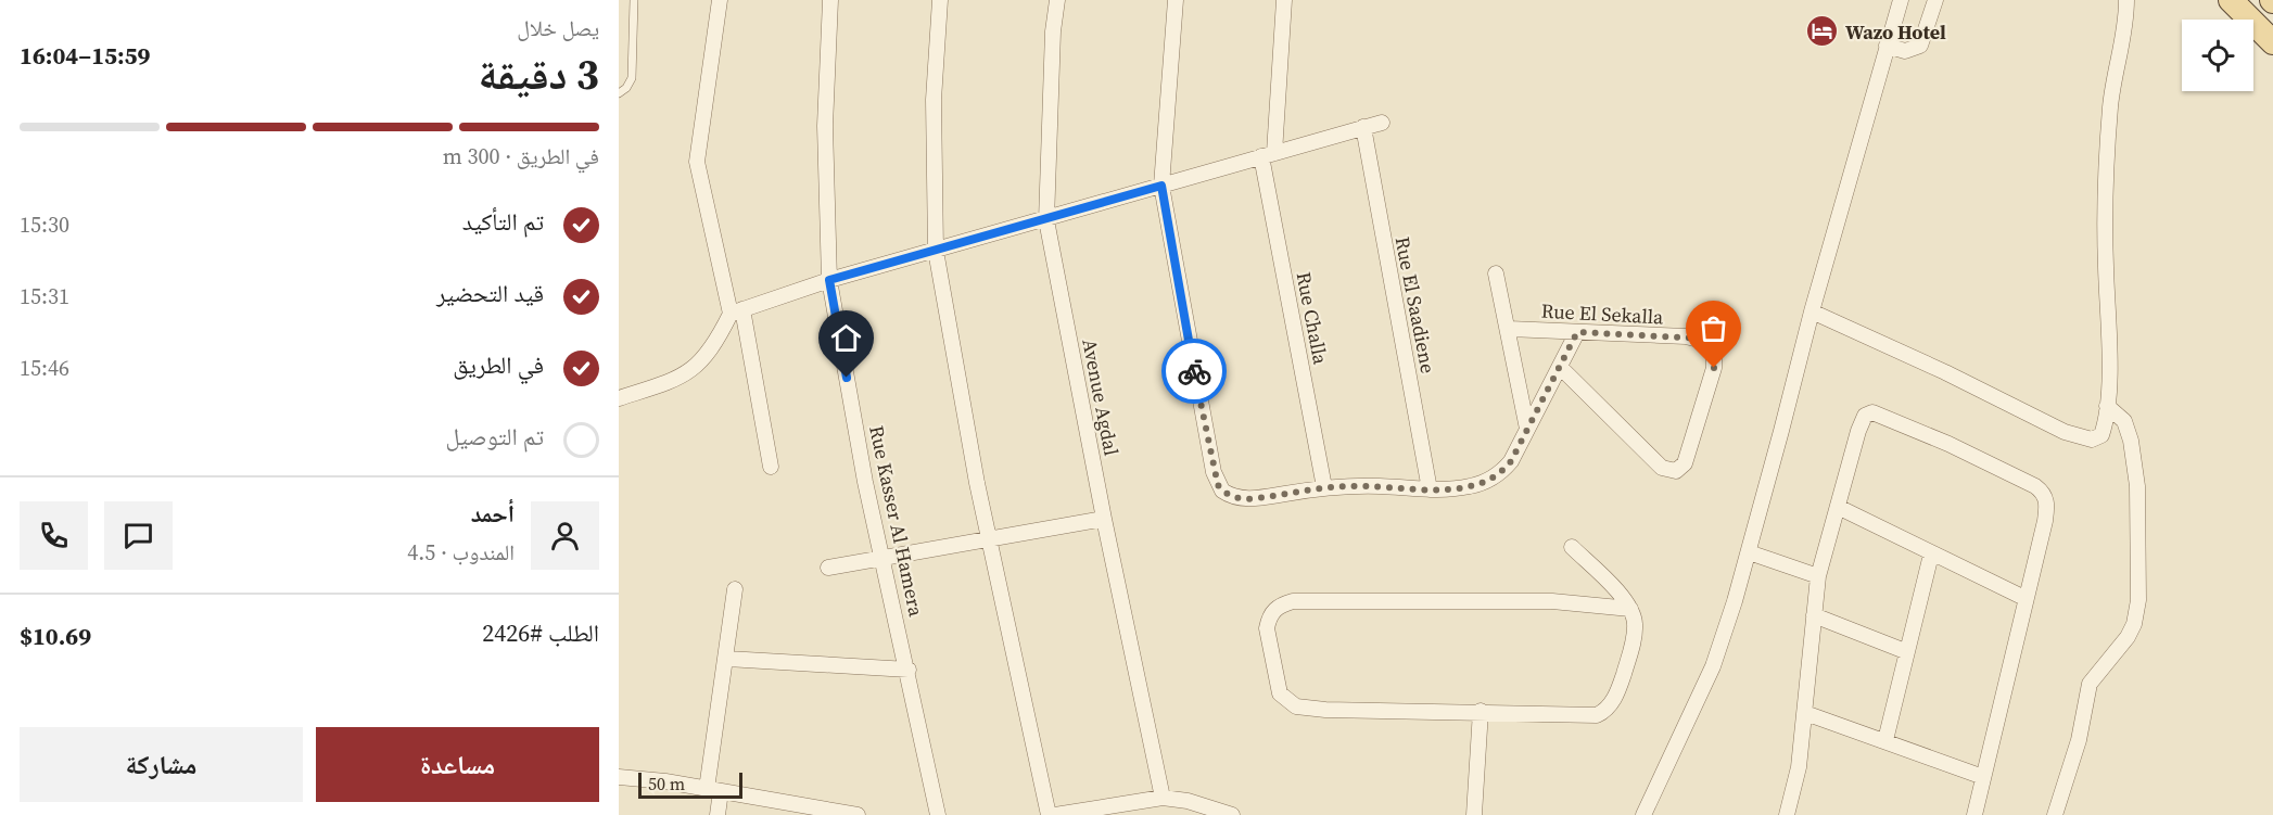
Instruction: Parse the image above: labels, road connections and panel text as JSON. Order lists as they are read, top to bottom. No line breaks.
{"streets":{"street":["Rue El Saadiene","Rue El Sekalla","Rue Challa","Avenue Agdal","Rue Kasser Al Hamera"]},"places":{"hotel":["Wazo Hotel"]},"scale_bar":"50 m","page":{"heading":["3 دقيقة","يصل خلال","15:59–16:04"],"panel":["أحمد","المندوب · 4.5","الطلب #2426","$10.69"],"bar":"في الطريق · 300 m","list":[["تم التأكيد","15:30"],["قيد التحضير","15:31"],["في الطريق","15:46"],"تم التوصيل"],"buttons":["مساعدة","مشاركة"],"scale":"50 m"}}
